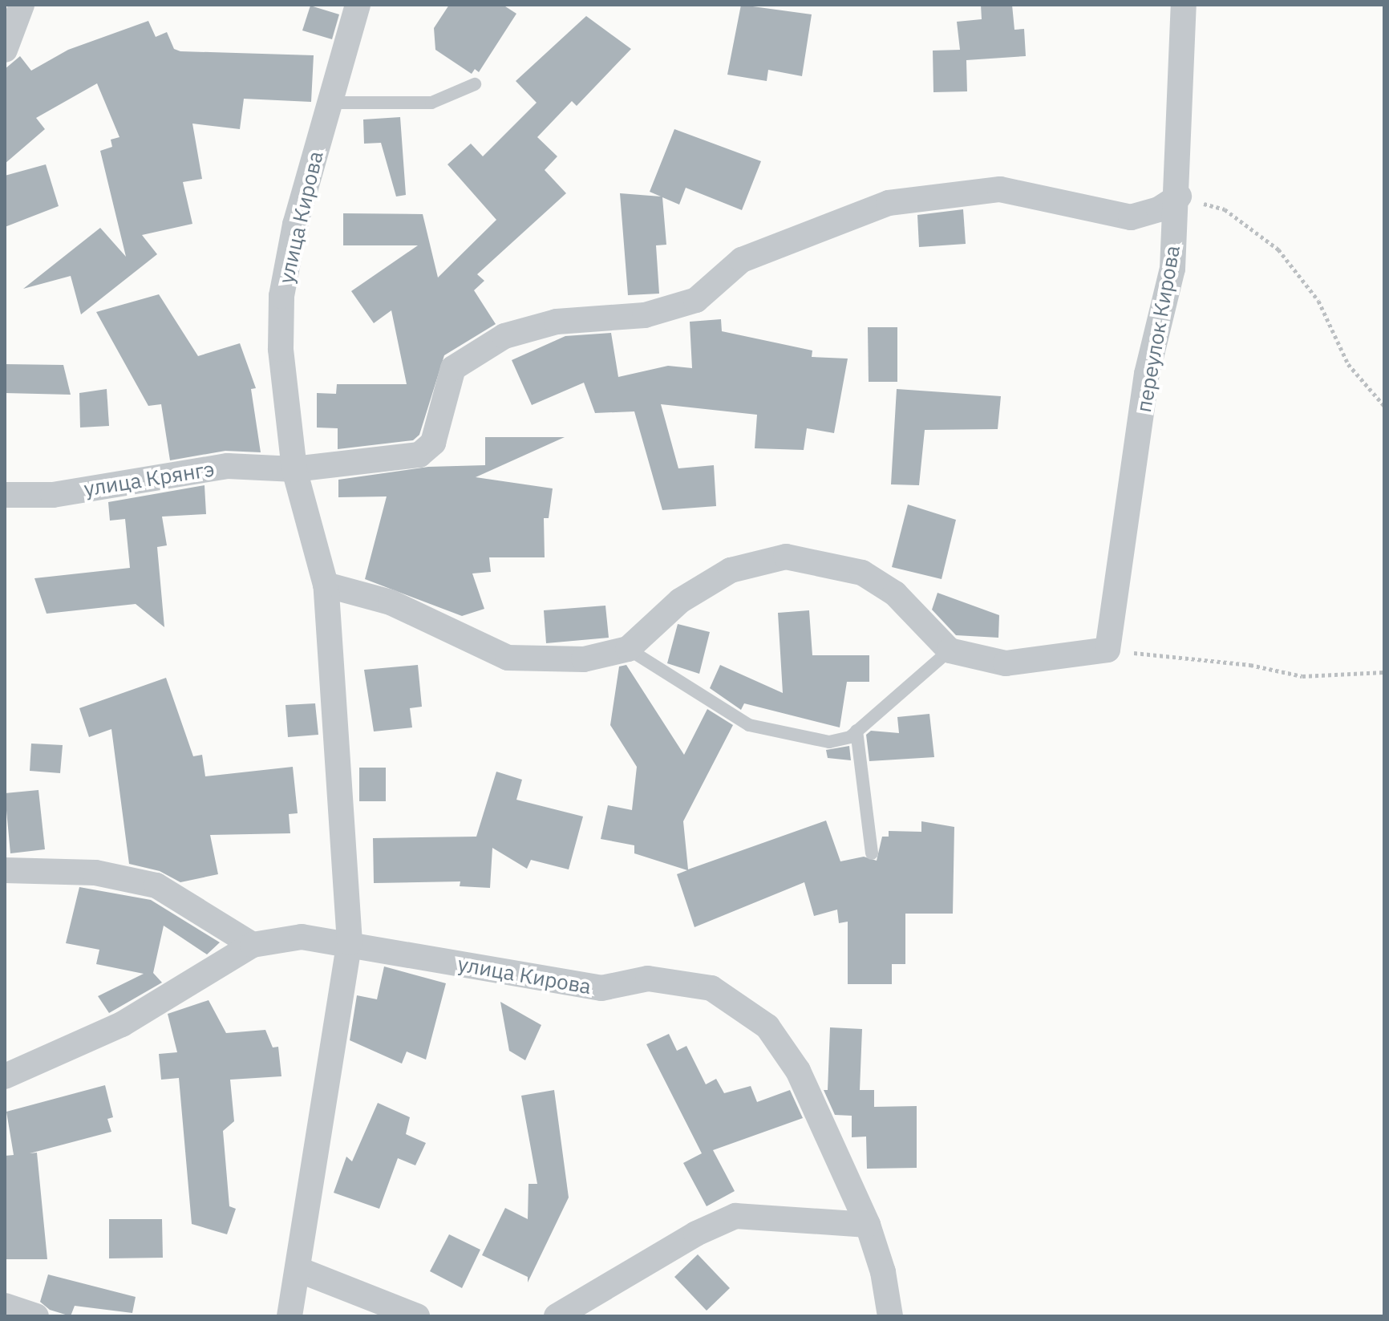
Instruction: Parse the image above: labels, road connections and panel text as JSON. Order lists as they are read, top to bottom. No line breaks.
{"streets":{"street":["улица Кирова","переулок Кирова","улица Крянгэ"]},"crossings":[["улица Кирова","улица Крянгэ"],["переулок Кирова","улица Крянгэ"]]}
